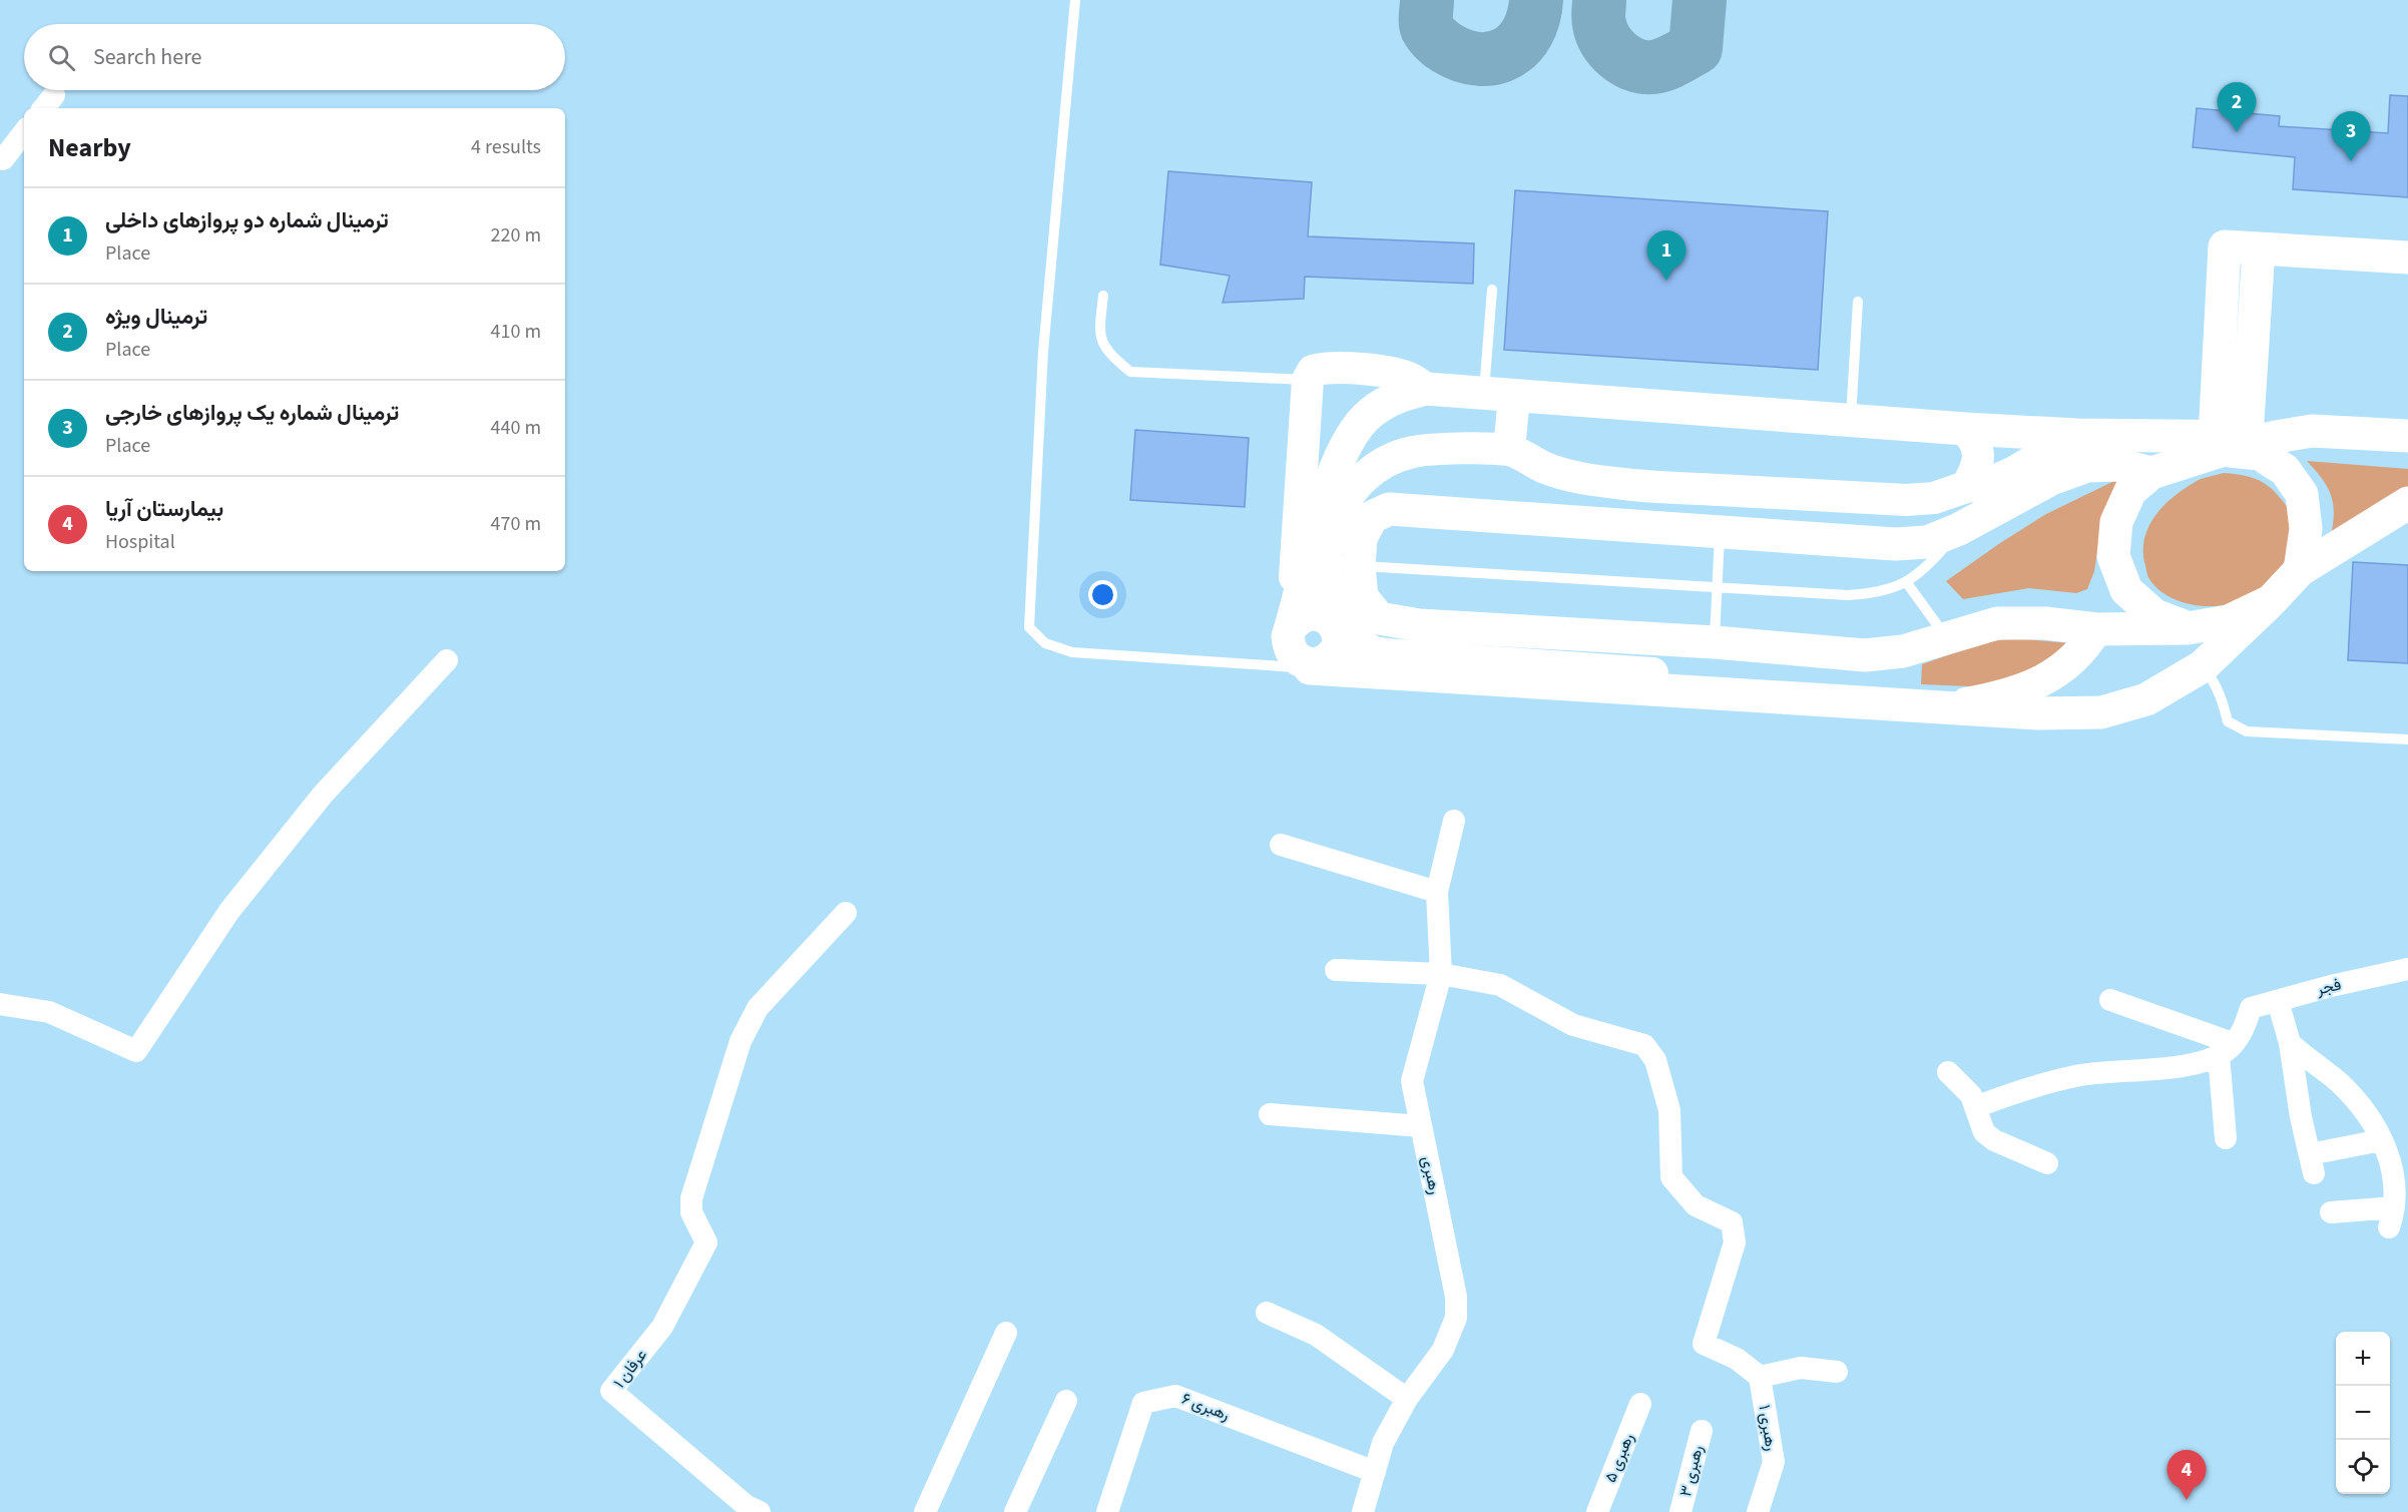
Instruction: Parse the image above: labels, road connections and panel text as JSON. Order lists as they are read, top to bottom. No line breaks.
{"streets":{"street":["فجر","رهبری","عرفان ۱","رهبری ۶","رهبری ۱","رهبری ۵","رهبری ۳"]},"crossings":[["رهبری","رهبری ۶"]],"page":{"search":"Search here","pins":["2","3","1","4"],"heading":["Nearby","4 results"],"list":[{"mark":"1","name":"ترمینال شماره دو پروازهای داخلی","note":"Place","value":"220 m"},{"mark":"2","name":"ترمینال ویژه","note":"Place","value":"410 m"},{"mark":"3","name":"ترمینال شماره یک پروازهای خارجی","note":"Place","value":"440 m"},{"mark":"4","name":"بیمارستان آریا","note":"Hospital","value":"470 m"}],"map_buttons":["+","−"]}}
